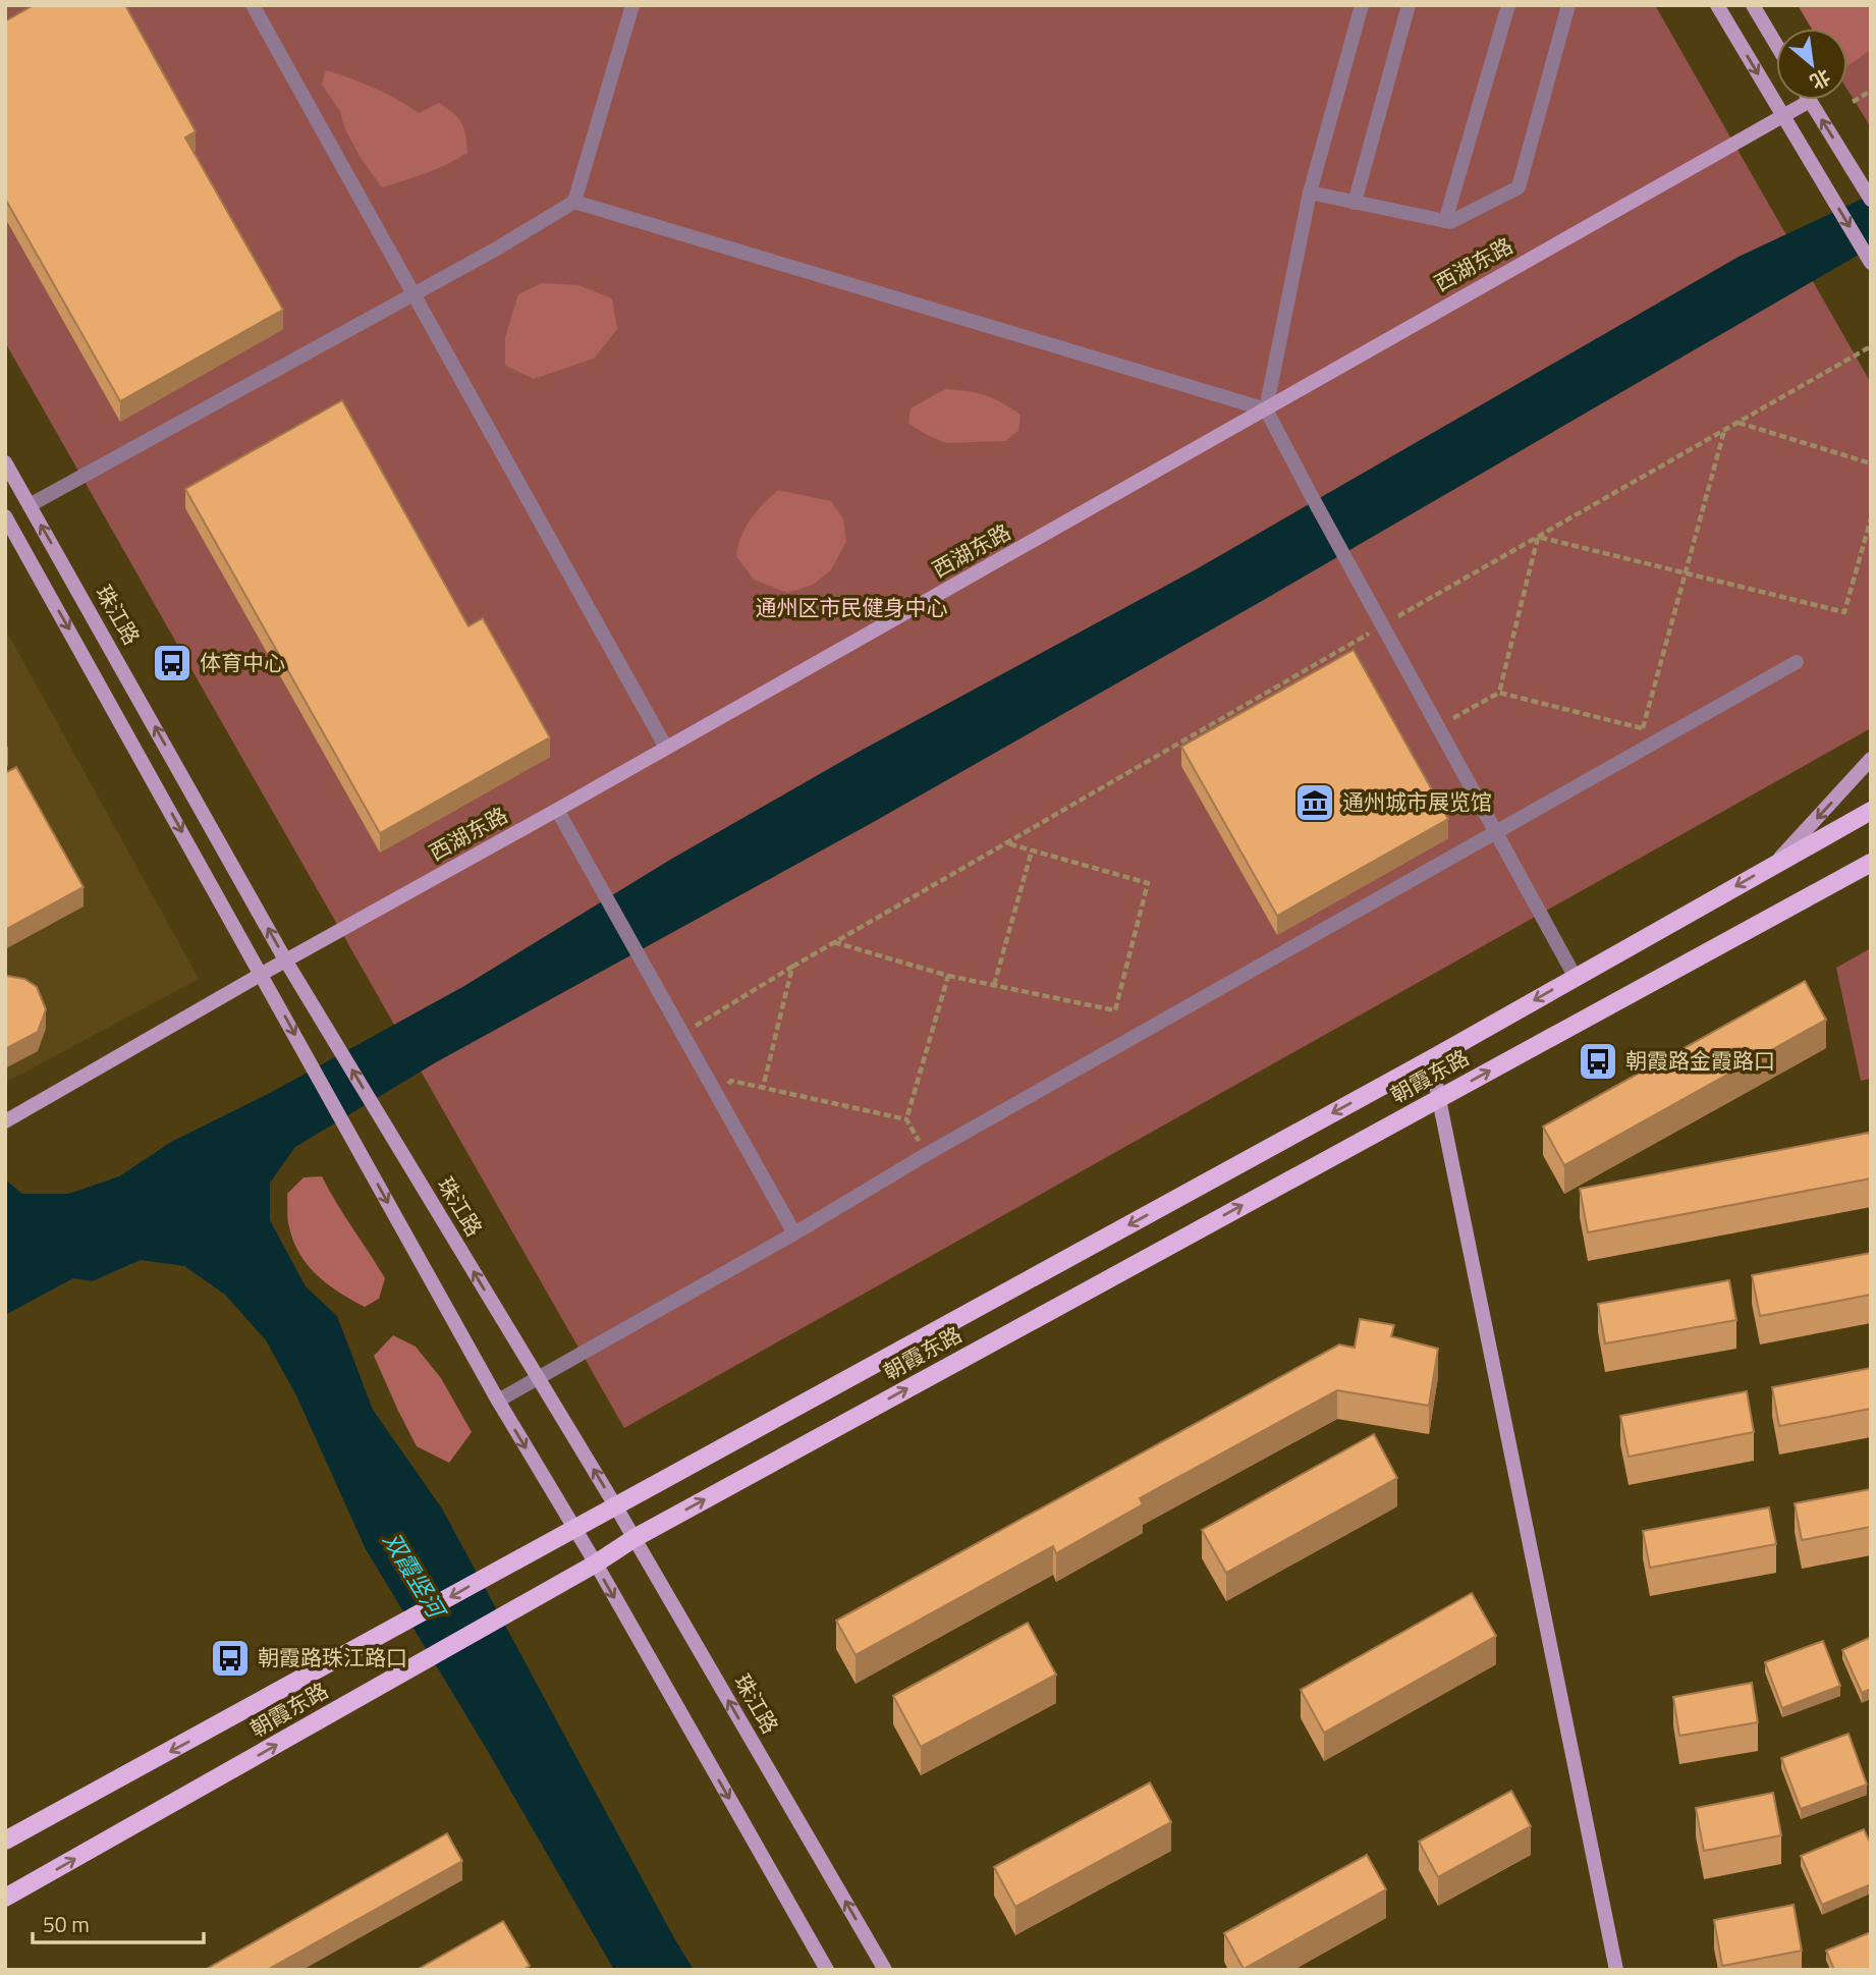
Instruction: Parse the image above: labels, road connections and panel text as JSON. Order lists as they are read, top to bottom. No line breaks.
{"streets":{"main road":["朝霞东路"],"street":["西湖东路","珠江路"]},"crossings":[["西湖东路","珠江路"],["珠江路","朝霞东路"]],"water":["双霞竖河"],"parks":["通州区市民健身中心"],"places":{"bus stop":["体育中心","朝霞路金霞路口","朝霞路珠江路口"],"museum":["通州城市展览馆"]},"scale_bar":"50 m","north":"bottom right"}
